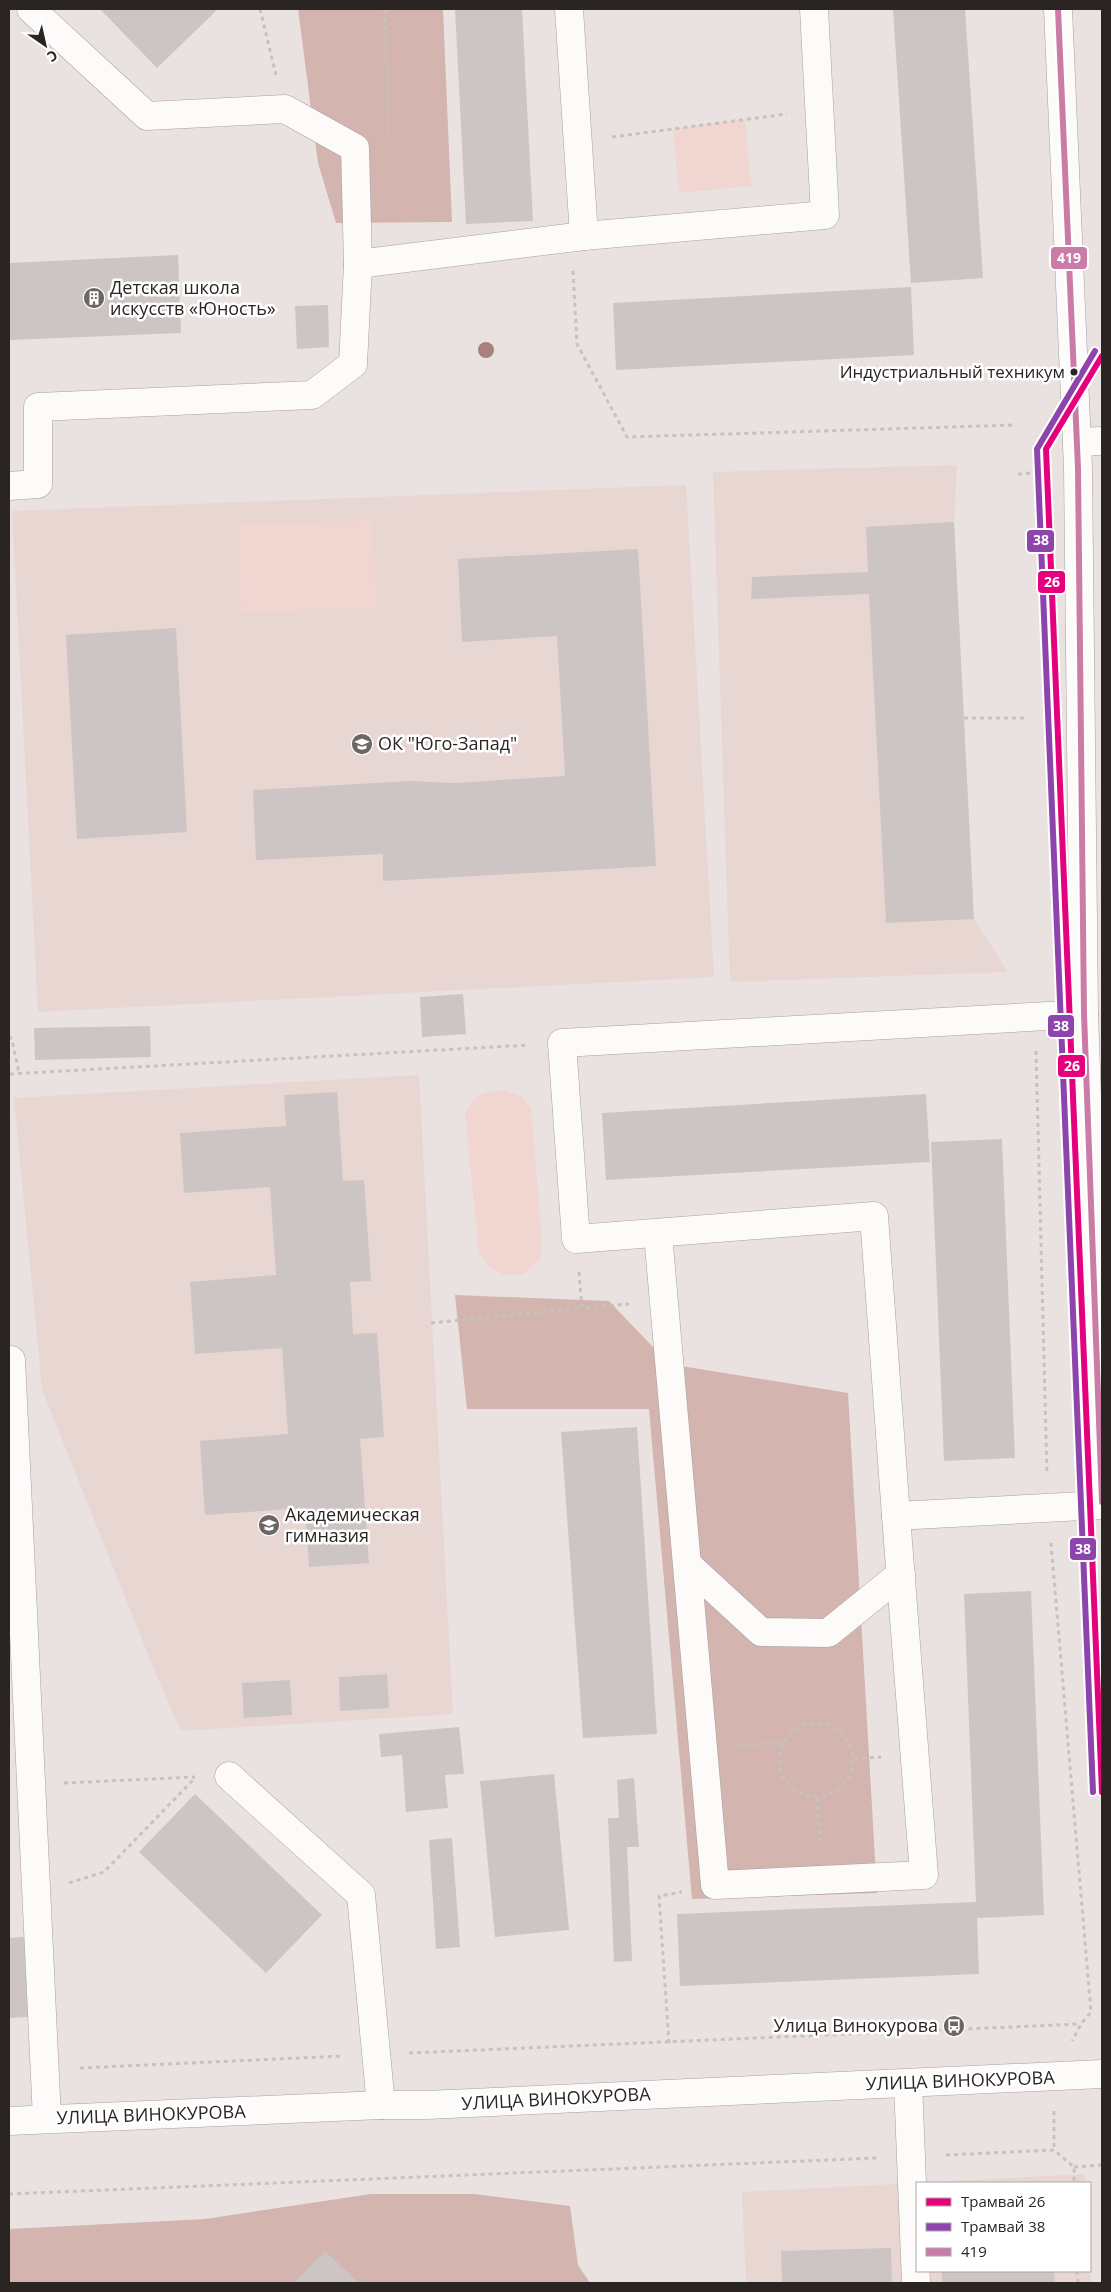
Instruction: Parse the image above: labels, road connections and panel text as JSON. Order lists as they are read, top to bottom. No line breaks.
{"streets":{"main road":["УЛИЦА ВИНОКУРОВА"]},"places":{"building":["Детская школа искусств «Юность»"],"other":["Индустриальный техникум"],"school or university":["ОК \"Юго-Запад\"","Академическая гимназия"],"bus stop":["Улица Винокурова"]},"lines":["transit line 419","tram line 38","tram line 26"],"legend":["Трамвай 26","Трамвай 38","419"],"north":"bottom right"}
